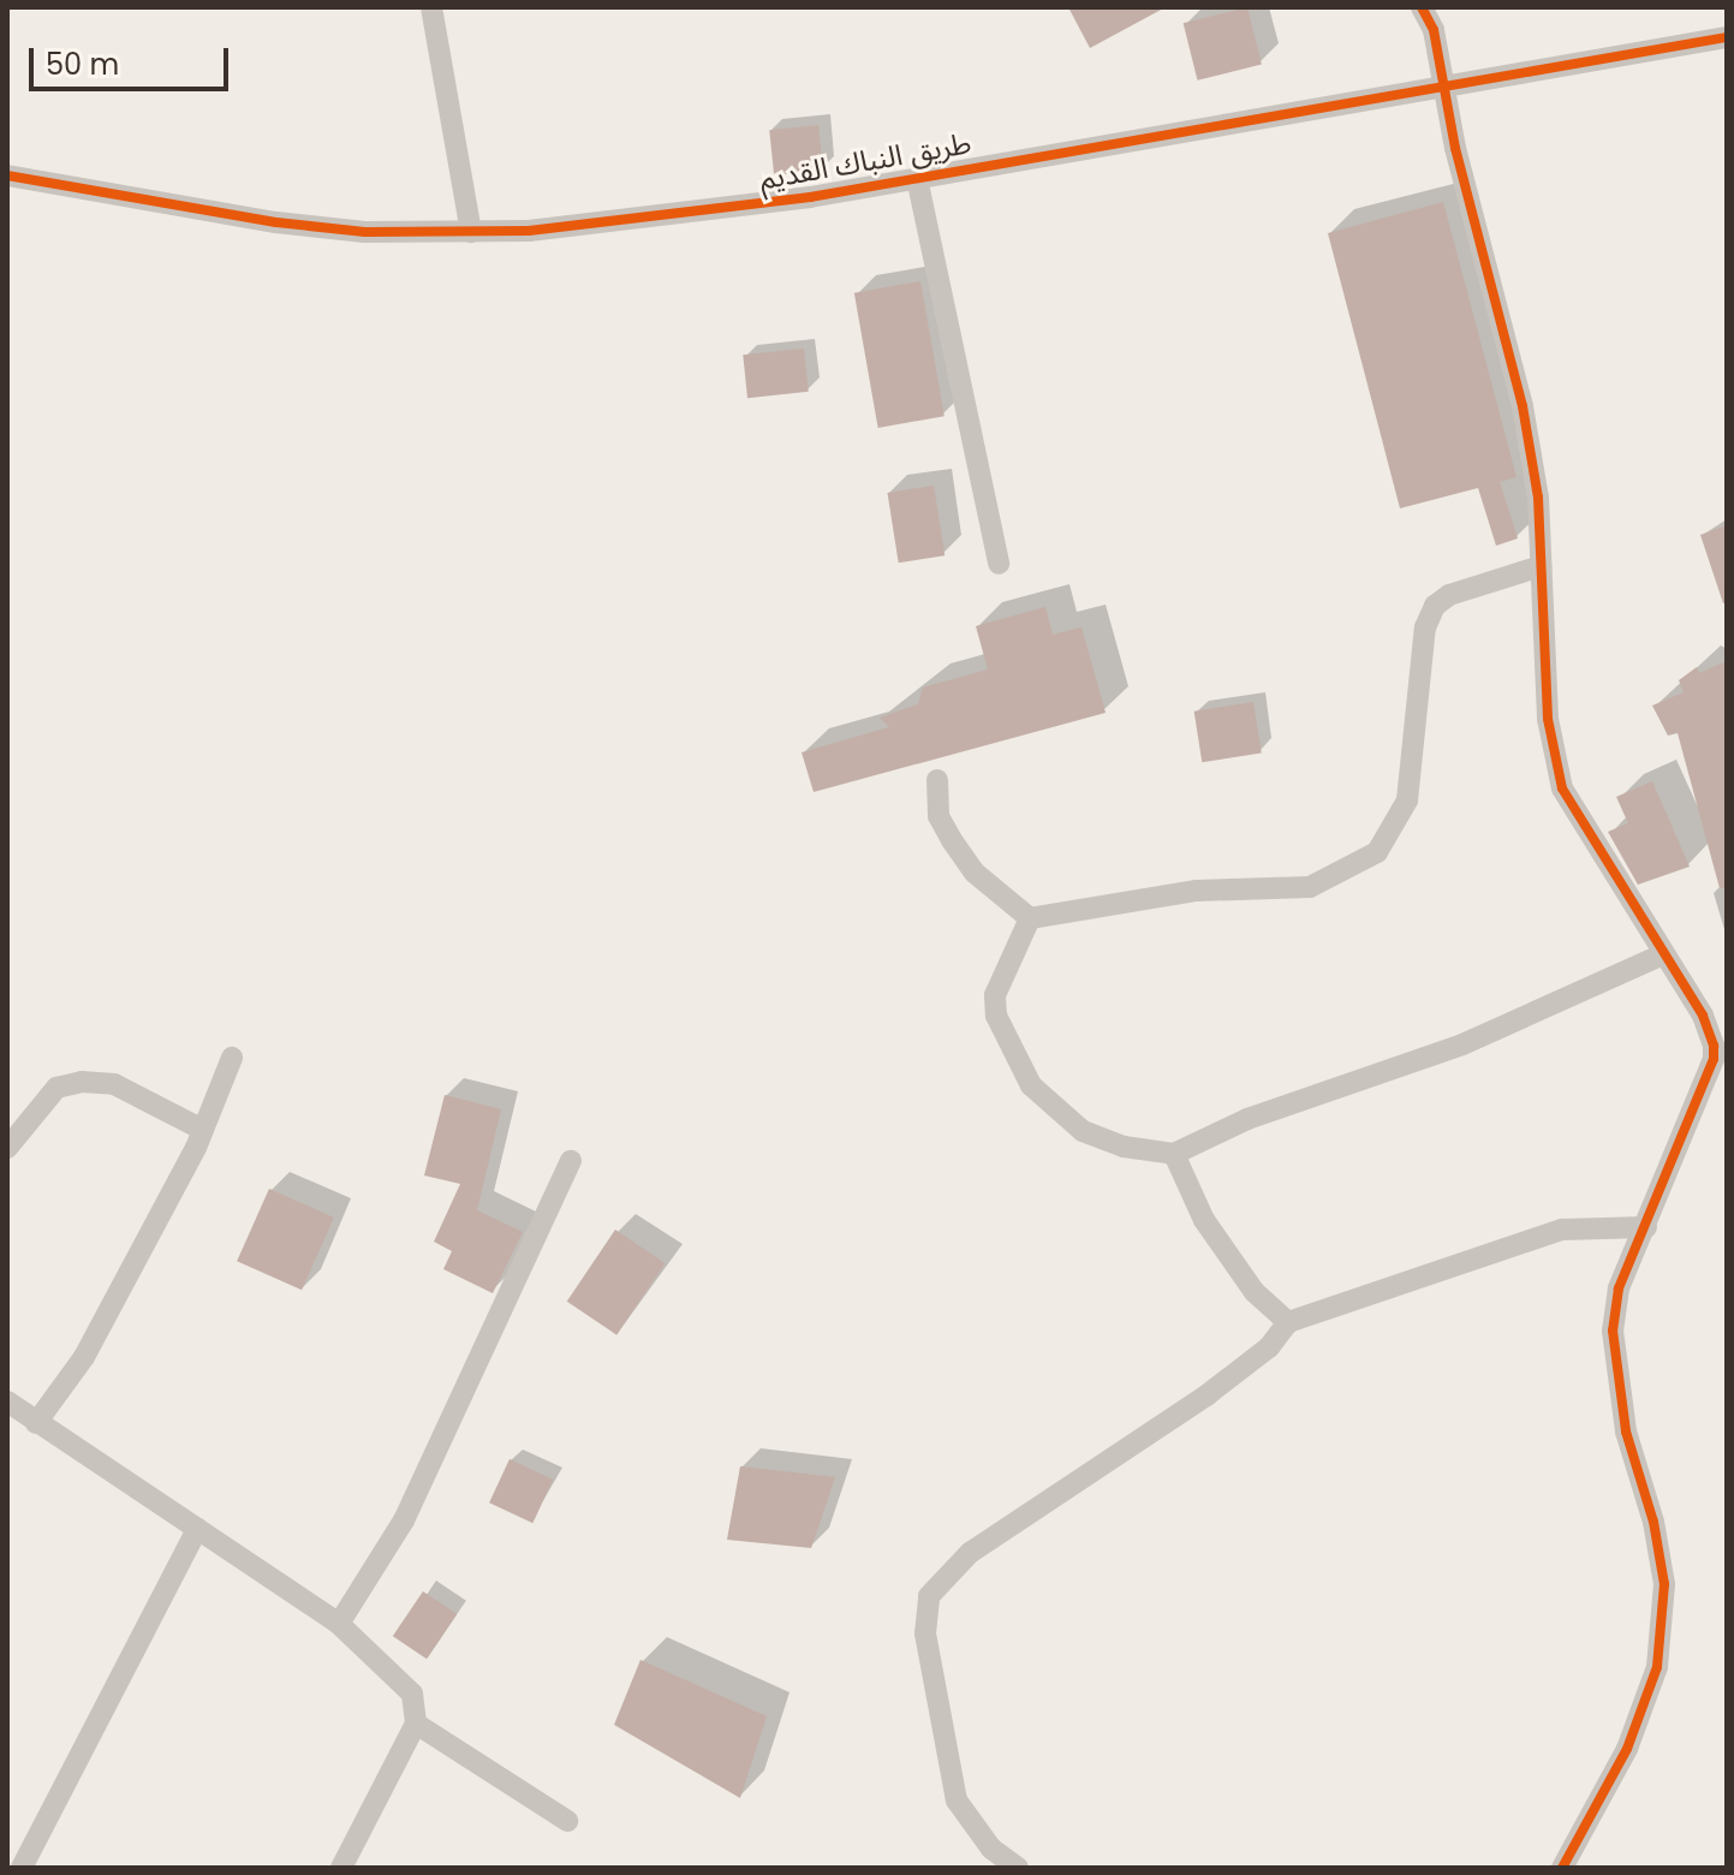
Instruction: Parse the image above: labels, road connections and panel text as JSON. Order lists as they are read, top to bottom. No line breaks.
{"streets":{"street":["طريق النباك القديم"]},"scale_bar":"50 m"}
